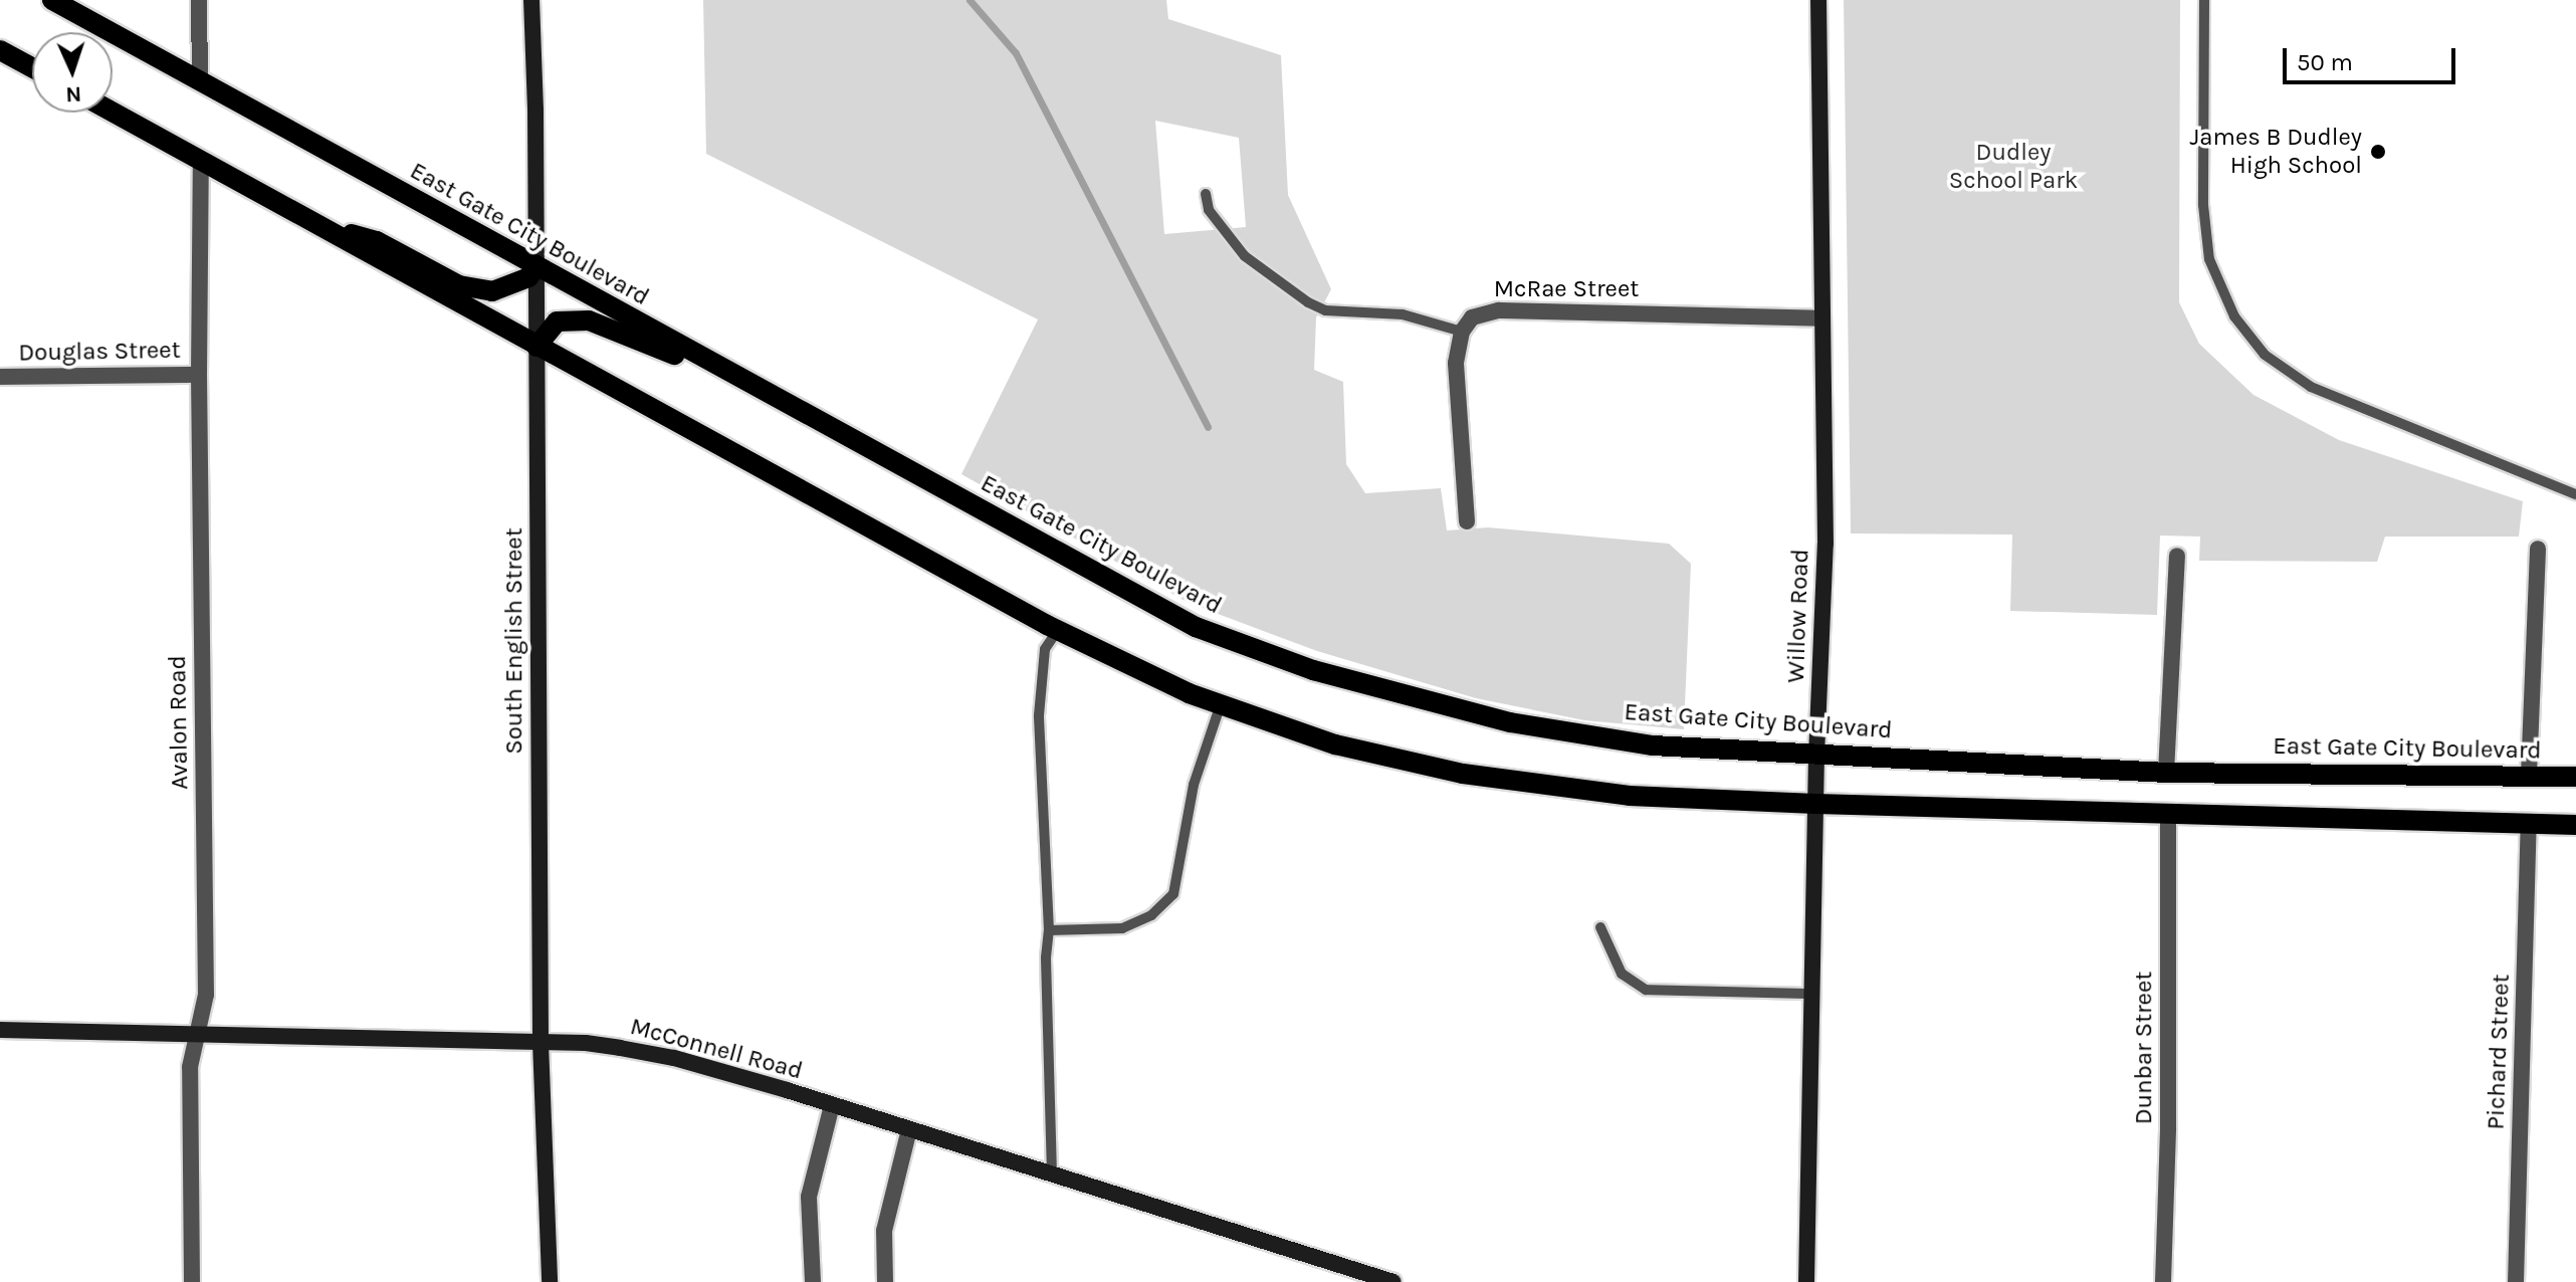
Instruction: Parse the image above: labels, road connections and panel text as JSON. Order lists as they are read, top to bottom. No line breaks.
{"streets":{"main road":["East Gate City Boulevard"],"street":["McRae Street","Douglas Street","Willow Road","South English Street","Avalon Road","Dunbar Street","McConnell Road","Pichard Street"]},"crossings":[["East Gate City Boulevard","Willow Road"],["East Gate City Boulevard","South English Street"],["McRae Street","Willow Road"],["Douglas Street","Avalon Road"],["South English Street","McConnell Road"],["Avalon Road","McConnell Road"]],"parks":["Dudley School Park"],"places":["James B Dudley High School"],"scale_bar":"50 m","north":"bottom"}
